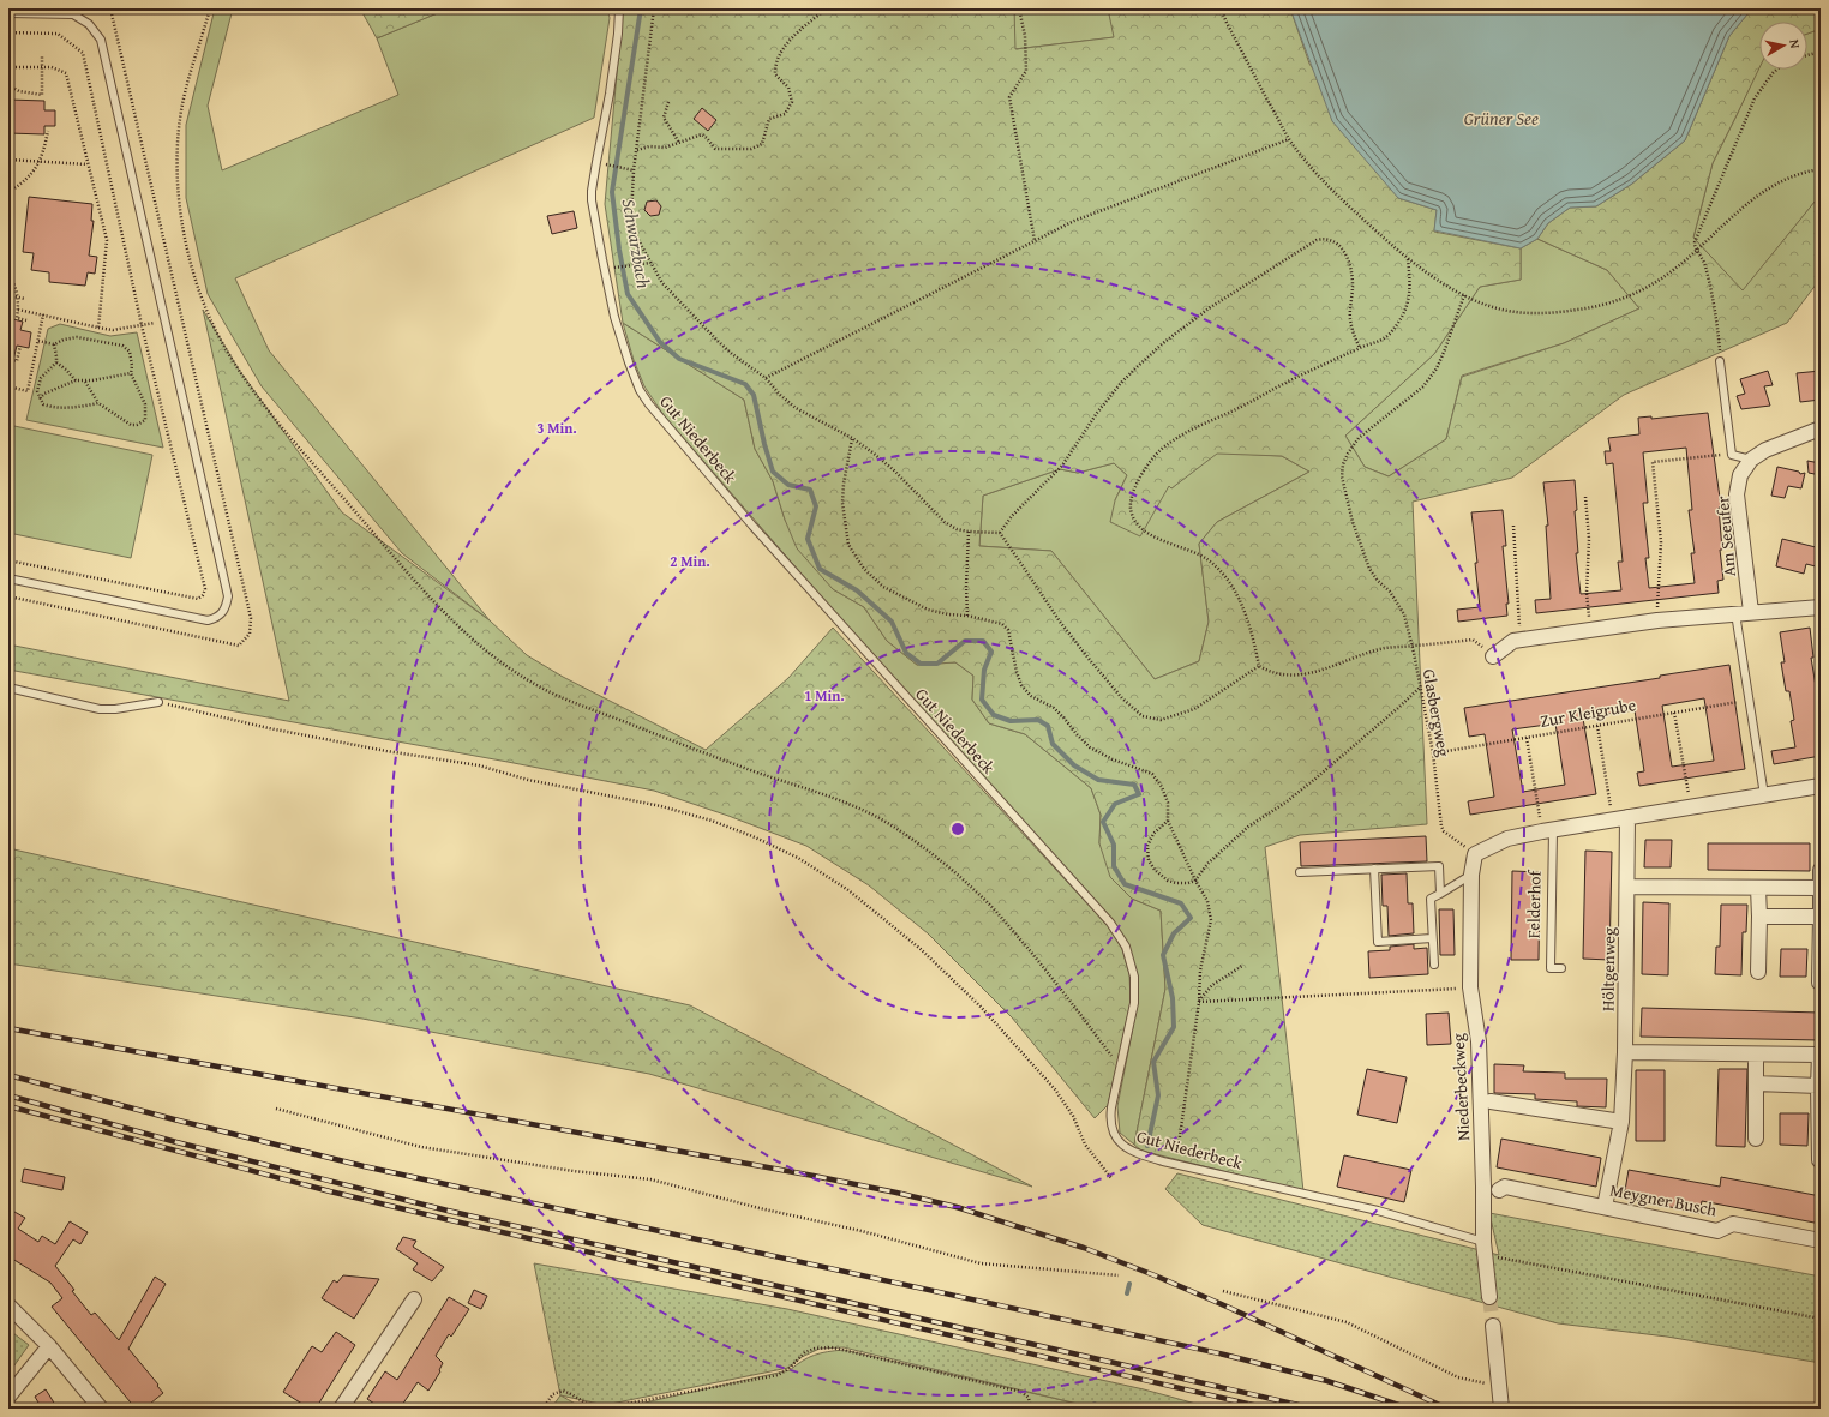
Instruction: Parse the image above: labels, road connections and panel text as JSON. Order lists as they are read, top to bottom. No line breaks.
{"streets":{"street":["Am Seeufer","Höltgenweg","Niederbeckweg","Meygner Busch"],"lane":["Gut Niederbeck","Felderhof"],"path":["Glasbergweg","Zur Kleigrube"]},"crossings":[["Gut Niederbeck","Niederbeckweg"],["Glasbergweg","Zur Kleigrube"],["Glasbergweg","Niederbeckweg"],["Höltgenweg","Meygner Busch"]],"water":["Grüner See","Schwarzbach"],"north":"right","rings":["3 Min.","2 Min.","1 Min."]}
